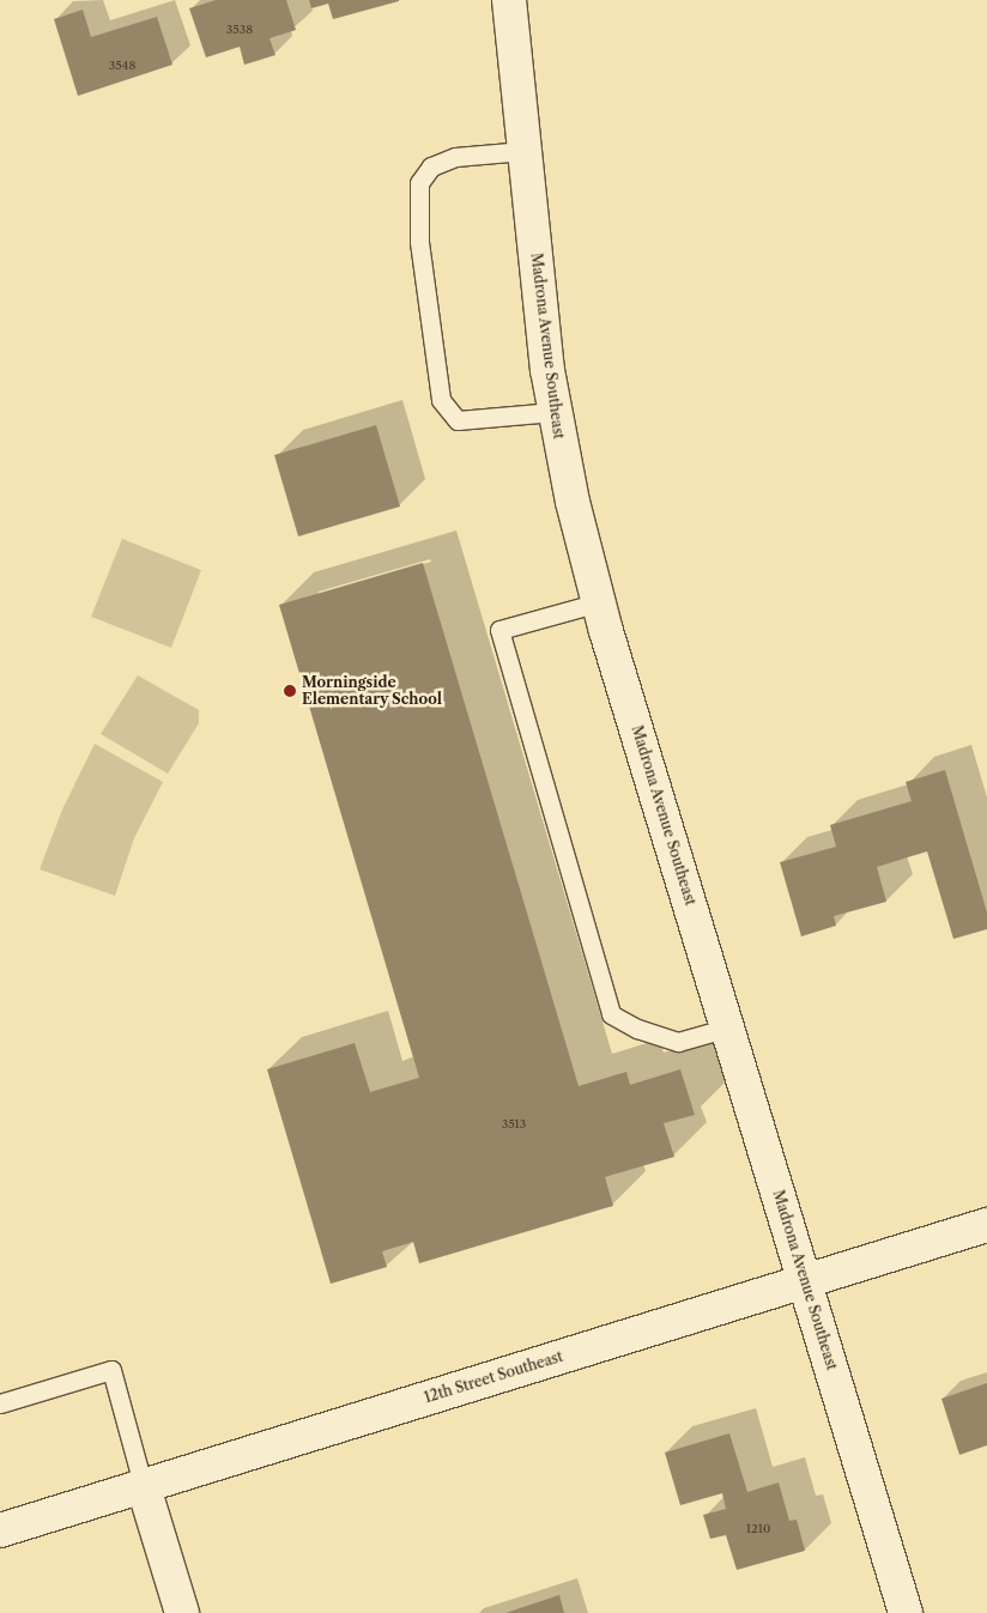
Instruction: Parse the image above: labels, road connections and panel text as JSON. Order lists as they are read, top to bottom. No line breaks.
{"streets":{"main road":["Madrona Avenue Southeast","12th Street Southeast"]},"crossings":[["Madrona Avenue Southeast","12th Street Southeast"]],"places":["Morningside Elementary School"],"house_numbers":["3538","3548","3513","1210"]}
